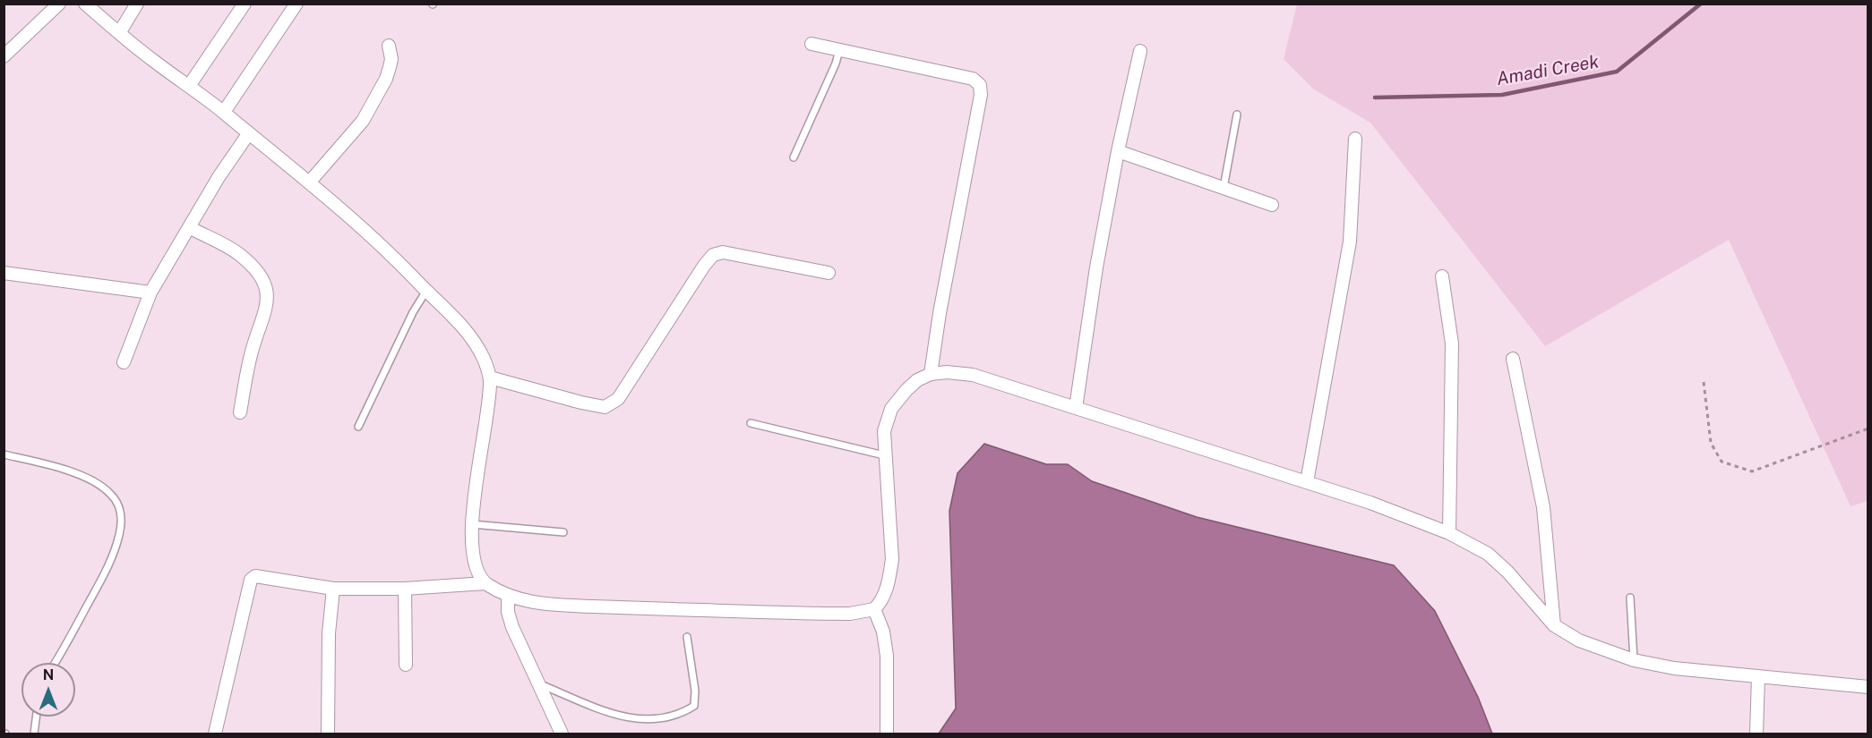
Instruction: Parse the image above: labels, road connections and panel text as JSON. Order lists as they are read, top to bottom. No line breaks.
{"water":["Amadi Creek"],"north":"top"}
